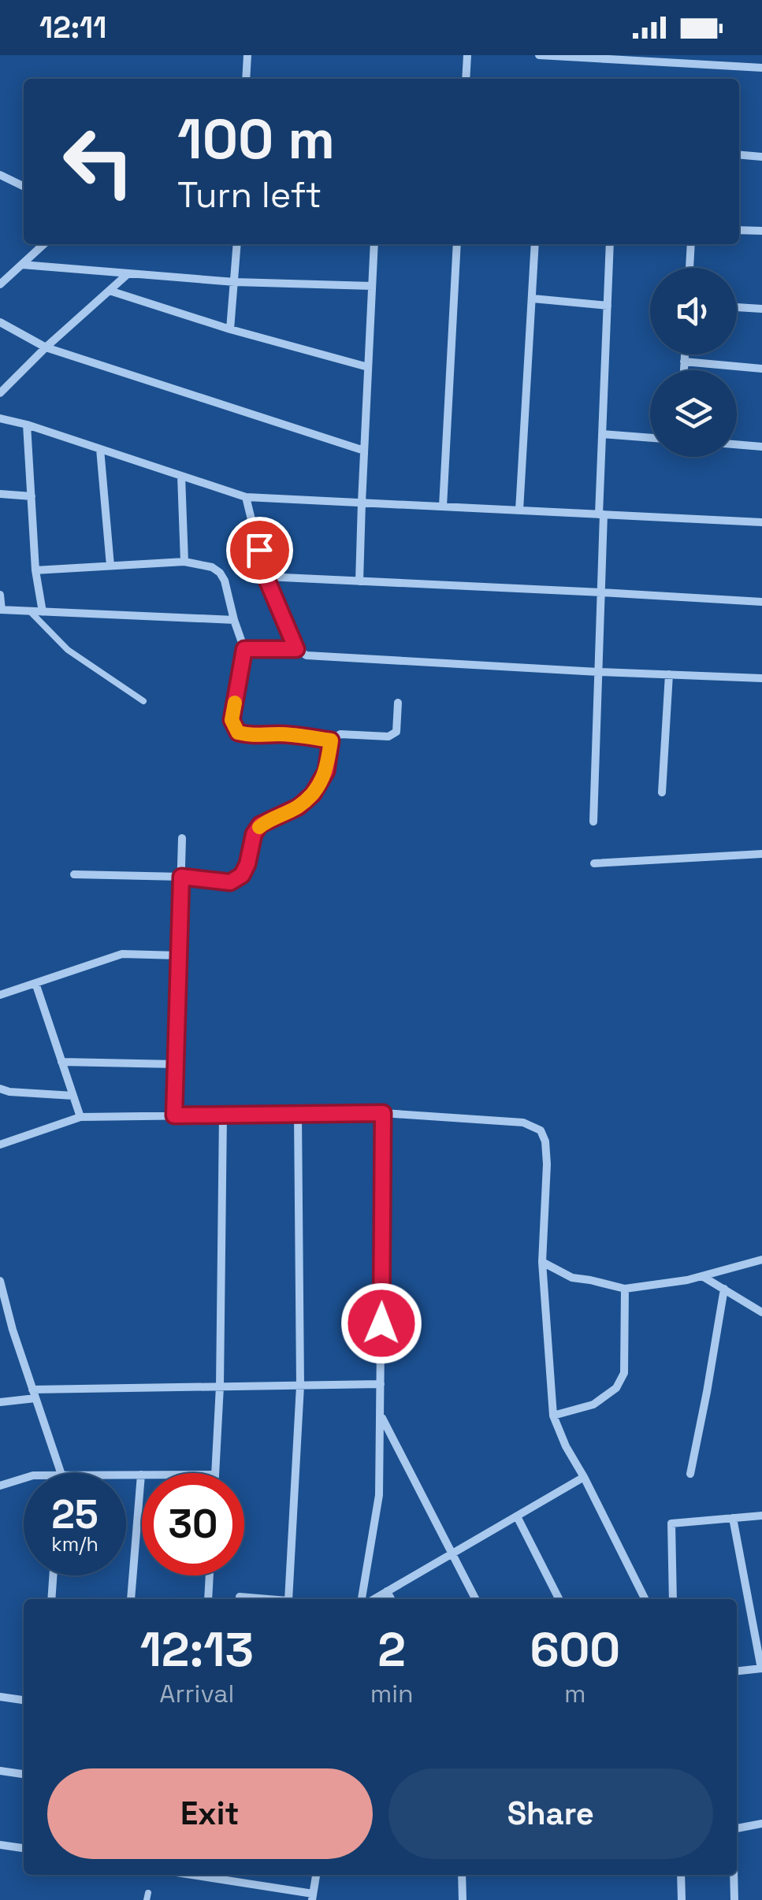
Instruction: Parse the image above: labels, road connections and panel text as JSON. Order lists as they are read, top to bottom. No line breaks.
{"page":{"status":"12:11","turn":["100 m","Turn left"],"speed":"25 km/h","limit":"30","eta":["12:13","Arrival","2","min","600","m"],"buttons":["Exit","Share"]}}
